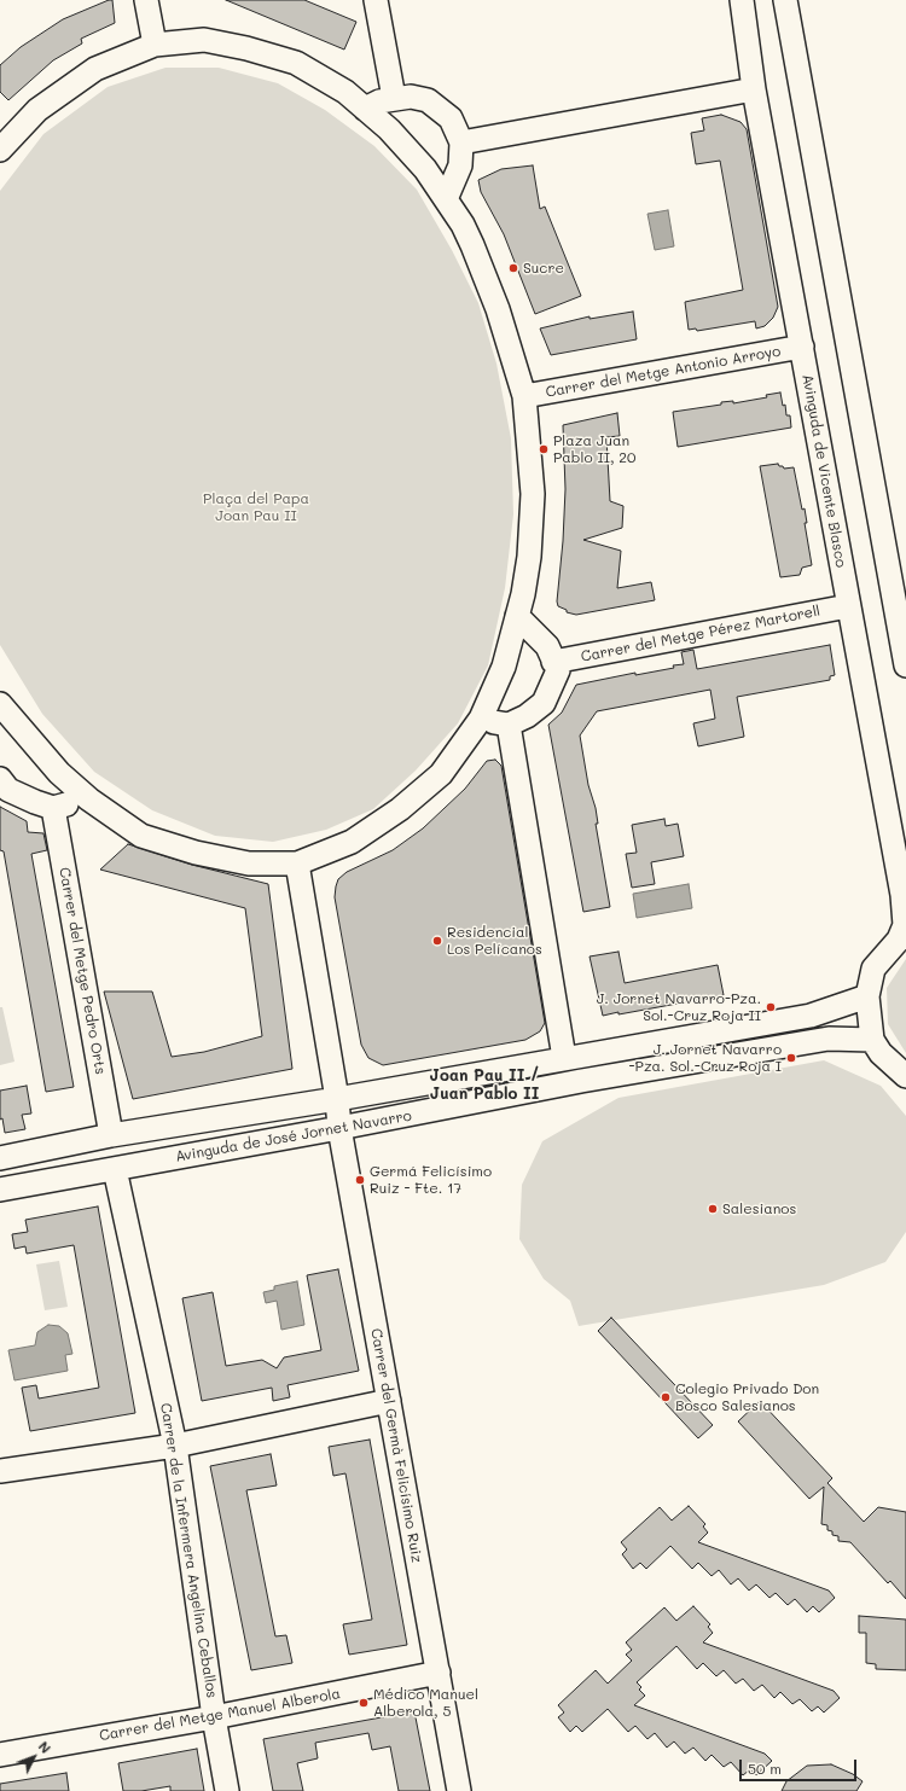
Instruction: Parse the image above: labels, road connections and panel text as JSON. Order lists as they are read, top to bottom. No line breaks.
{"streets":{"street":["Carrer del Metge Antonio Arroyo","Avinguda de Vicente Blasco","Carrer del Metge Pérez Martorell","Carrer del Metge Pedro Orts","Avinguda de José Jornet Navarro","Carrer del Germà Felicísimo Ruiz","Carrer de la Infermera Angelina Ceballos","Carrer del Metge Manuel Alberola"]},"crossings":[["Carrer del Metge Antonio Arroyo","Avinguda de Vicente Blasco"],["Avinguda de Vicente Blasco","Carrer del Metge Pérez Martorell"],["Carrer del Metge Pedro Orts","Avinguda de José Jornet Navarro"],["Avinguda de José Jornet Navarro","Carrer del Germà Felicísimo Ruiz"],["Avinguda de José Jornet Navarro","Carrer de la Infermera Angelina Ceballos"],["Carrer del Germà Felicísimo Ruiz","Carrer del Metge Manuel Alberola"],["Carrer de la Infermera Angelina Ceballos","Carrer del Metge Manuel Alberola"]],"districts":["Joan Pau II / Juan Pablo II"],"parks":["Plaça del Papa Joan Pau II"],"places":["Sucre","Plaza Juan Pablo II, 20","Residencial Los Pelícanos","J. Jornet Navarro-Pza. Sol.-Cruz Roja II","J. Jornet Navarro -Pza. Sol.-Cruz Roja I","Germá Felicísimo Ruiz - Fte. 17","Salesianos","Colegio Privado Don Bosco Salesianos","Médico Manuel Alberola, 5"],"scale_bar":"50 m","north":"top right"}
